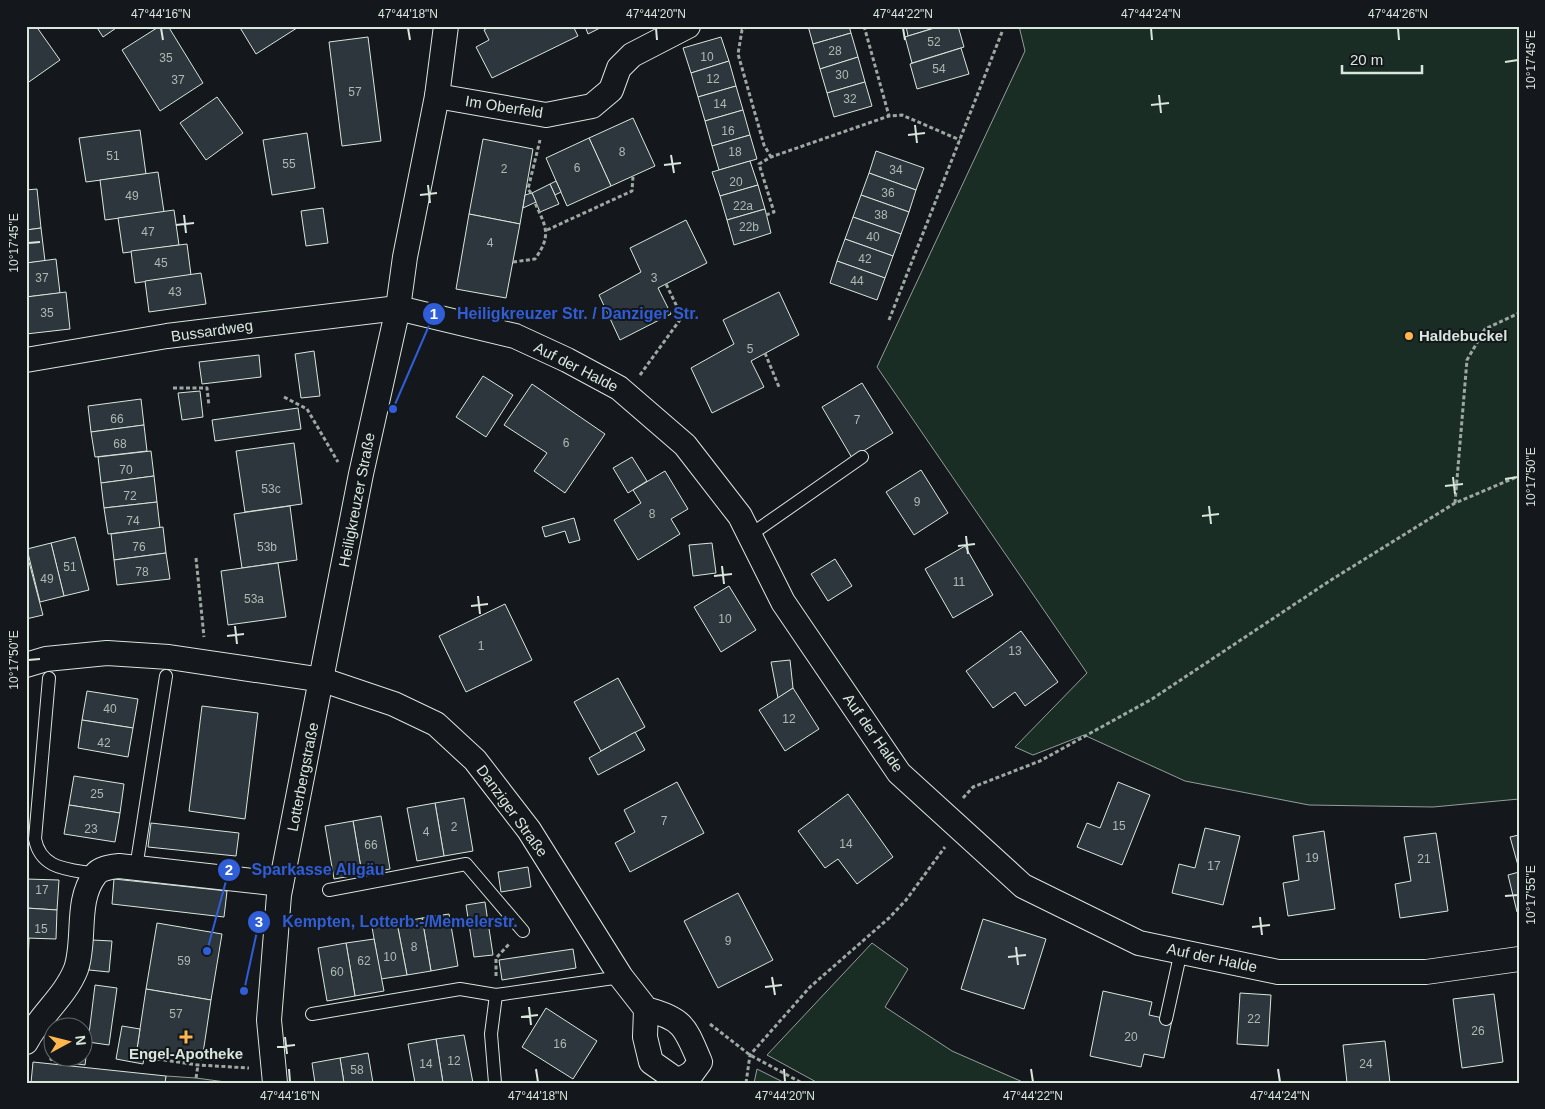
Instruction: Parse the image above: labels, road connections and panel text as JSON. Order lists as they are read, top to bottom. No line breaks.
{"streets":{"street":["Im Oberfeld","Bussardweg","Auf der Halde","Heiligkreuzer Straße","Lotterbergstraße","Danziger Straße"]},"crossings":[["Im Oberfeld","Heiligkreuzer Straße"],["Bussardweg","Auf der Halde"],["Bussardweg","Heiligkreuzer Straße"],["Auf der Halde","Heiligkreuzer Straße"],["Heiligkreuzer Straße","Lotterbergstraße"],["Heiligkreuzer Straße","Danziger Straße"],["Lotterbergstraße","Danziger Straße"]],"places":{"other":["Haldebuckel","Heiligkreuzer Str. / Danziger Str.","Sparkasse Allgäu","Kempten, Lotterb.-/Memelerstr."],"health":["Engel-Apotheke"]},"house_numbers":["52","28","10","35","54","30","12","37","57","32","14","16","8","18","51","55","6","2","34","20","36","49","22a","38","22b","47","40","4","42","45","37","3","44","43","35","5","66","7","6","68","70","53c","72","9","8","74","76","53b","51","78","49","11","53a","10","1","13","40","12","42","25","7","15","2","23","4","14","66","19","21","17","17","15","9","8","10","59","62","60","57","22","26","20","16","12","14","24","58"],"scale_bar":"20 m","north":"right","coordinates":["47°44'16\"N","47°44'18\"N","47°44'20\"N","47°44'22\"N","47°44'24\"N","47°44'26\"N","10°17'45\"E","10°17'50\"E","10°17'55\"E"]}
